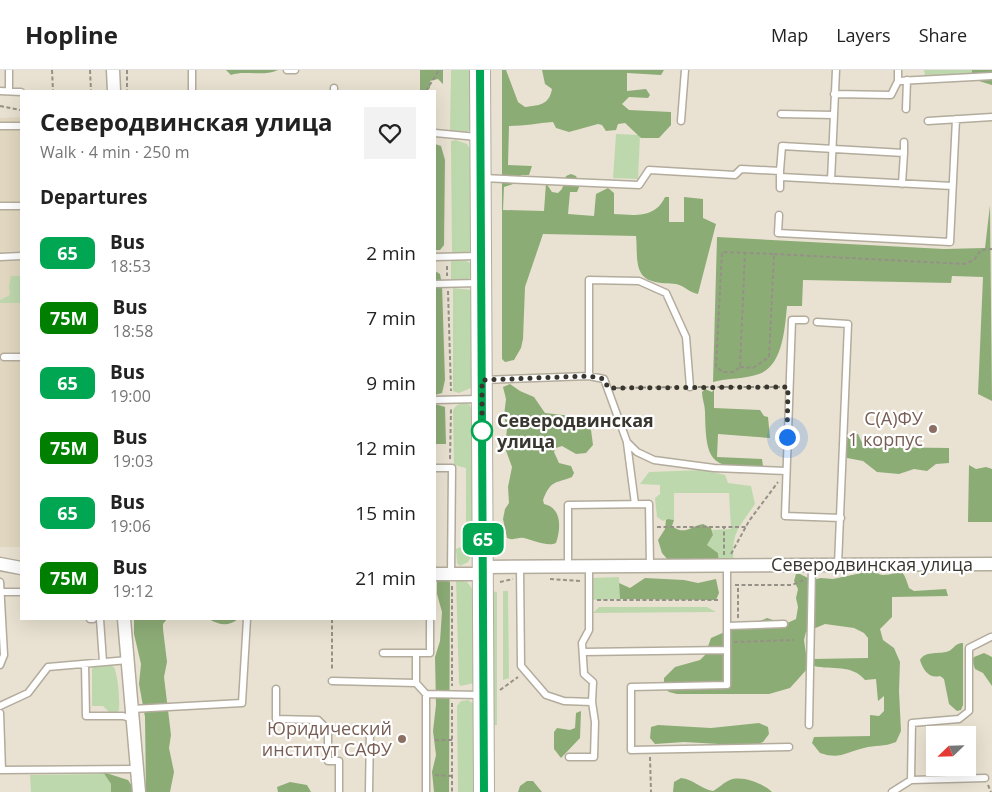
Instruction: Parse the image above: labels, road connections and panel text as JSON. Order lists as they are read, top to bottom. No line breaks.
{"streets":{"street":["Северодвинская улица"]},"places":["С(А)ФУ 1 корпус","Северодвинская улица","Юридический институт САФУ"],"lines":["bus line 65"],"north":"bottom left","page":{"header":"Hopline","nav":["Map","Layers","Share"],"on_map":"65","heading":[["Северодвинская улица","Walk · 4 min · 250 m"],"Departures"],"list":[{"mark":"65","name":"Bus","note":"18:53","value":"2 min"},{"mark":"75М","name":"Bus","note":"18:58","value":"7 min"},{"mark":"65","name":"Bus","note":"19:00","value":"9 min"},{"mark":"75М","name":"Bus","note":"19:03","value":"12 min"},{"mark":"65","name":"Bus","note":"19:06","value":"15 min"},{"mark":"75М","name":"Bus","note":"19:12","value":"21 min"}]}}
